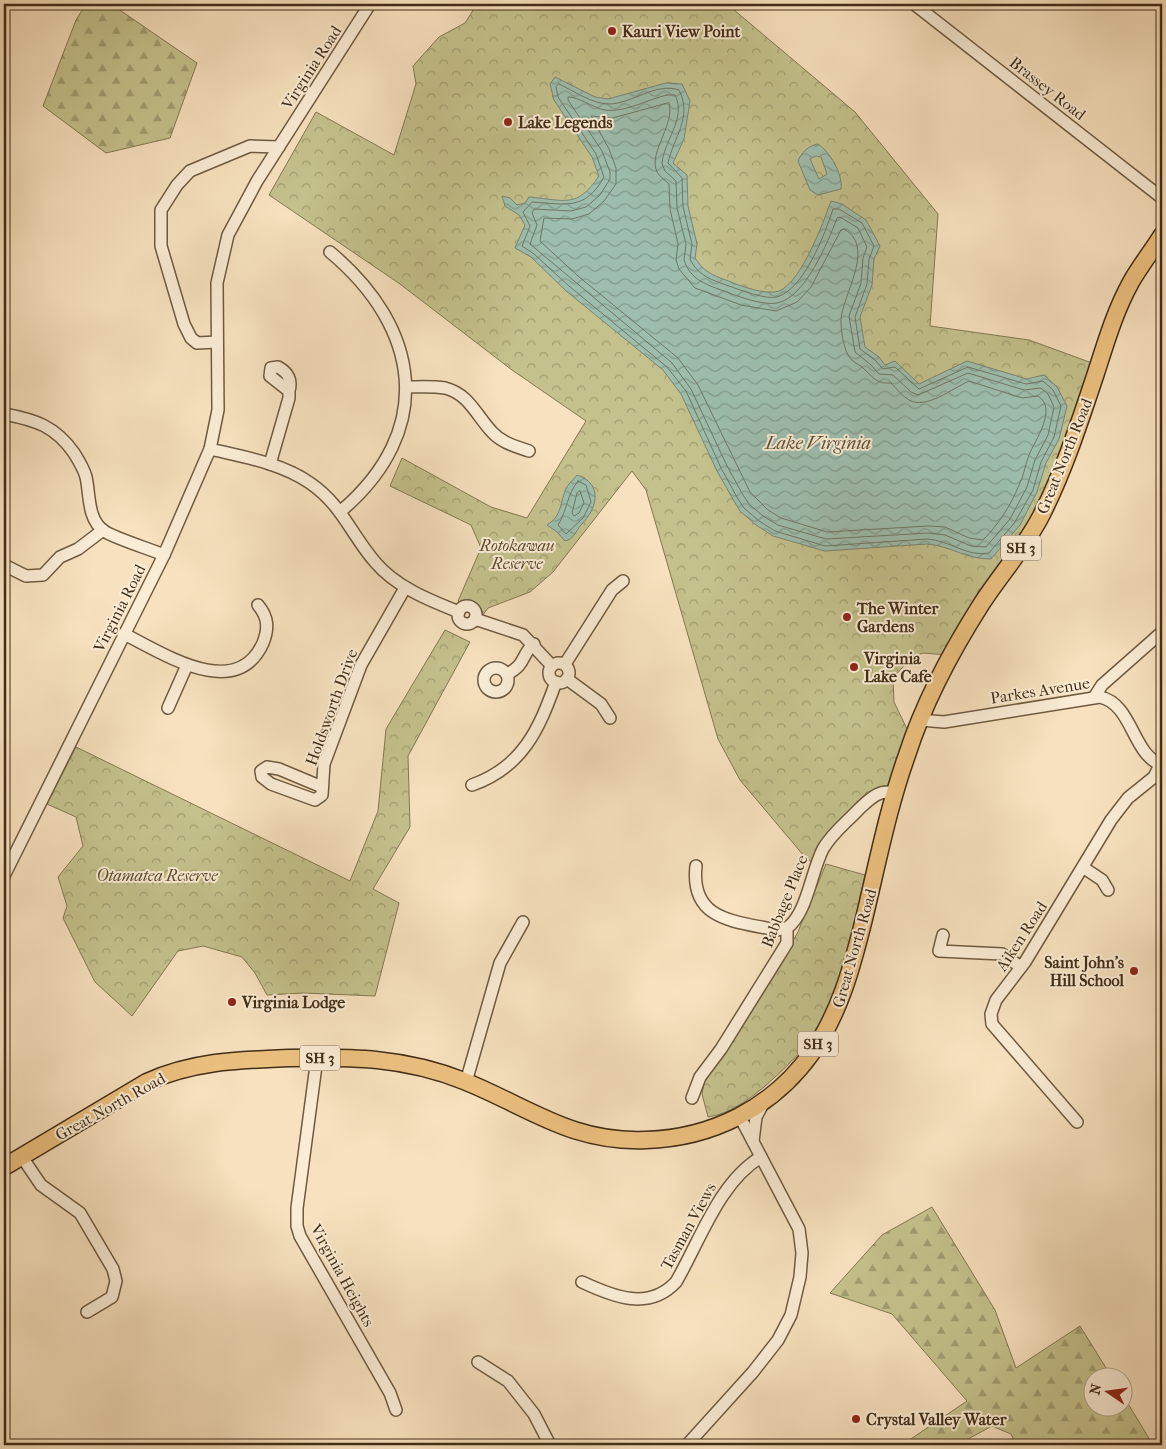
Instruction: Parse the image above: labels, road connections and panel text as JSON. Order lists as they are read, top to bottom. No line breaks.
{"streets":{"highway":["Great North Road","SH 3"],"street":["Virginia Road","Brassey Road","Parkes Avenue","Holdsworth Drive","Babbage Place","Aiken Road","Tasman Views","Virginia Heights"]},"crossings":[["Great North Road","Parkes Avenue"],["Great North Road","Babbage Place"],["Great North Road","Virginia Heights"],["Parkes Avenue","Aiken Road"]],"water":["Lake Virginia"],"parks":["Rotokawau Reserve","Otamatea Reserve"],"places":["Kauri View Point","Lake Legends","The Winter Gardens","Virginia Lake Cafe","Saint John's Hill School","Virginia Lodge","Crystal Valley Water"],"north":"left"}
